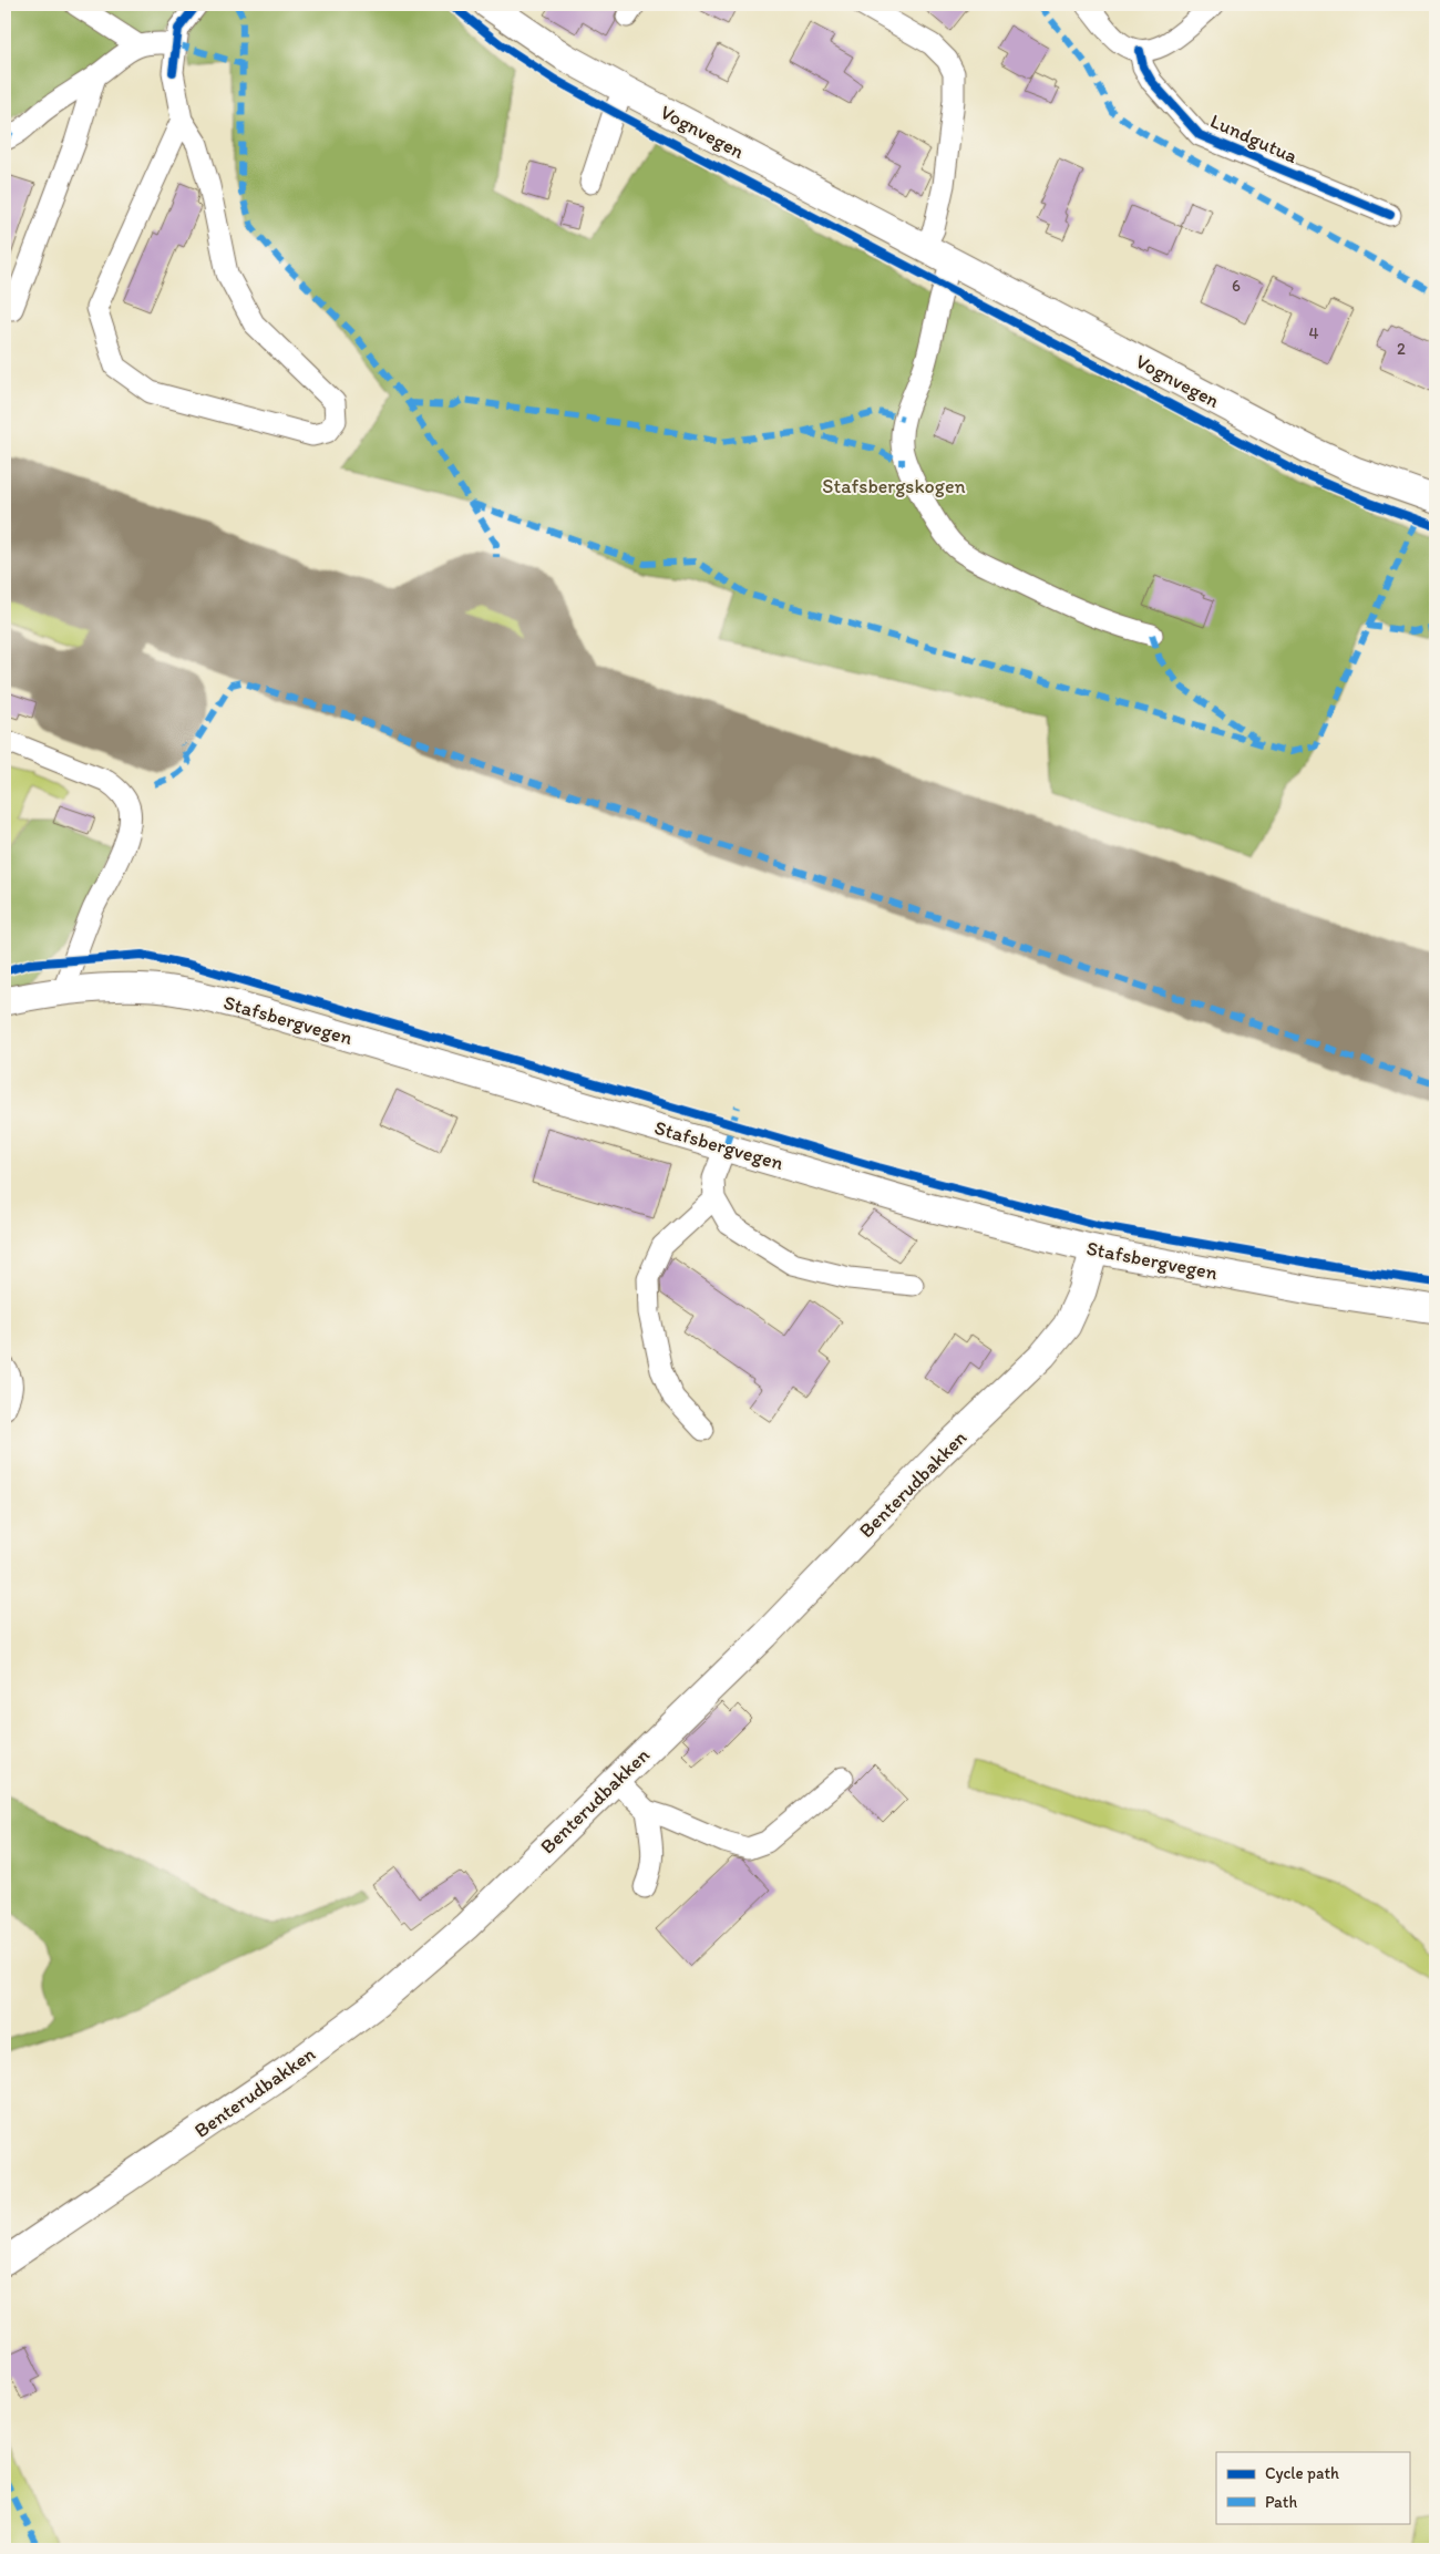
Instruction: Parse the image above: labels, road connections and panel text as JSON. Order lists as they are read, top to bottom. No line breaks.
{"streets":{"main road":["Vognvegen","Stafsbergvegen","Benterudbakken"],"street":["Lundgutua"]},"crossings":[["Stafsbergvegen","Benterudbakken"]],"parks":["Stafsbergskogen"],"house_numbers":["6","4","2"],"legend":["Cycle path","Path"]}
